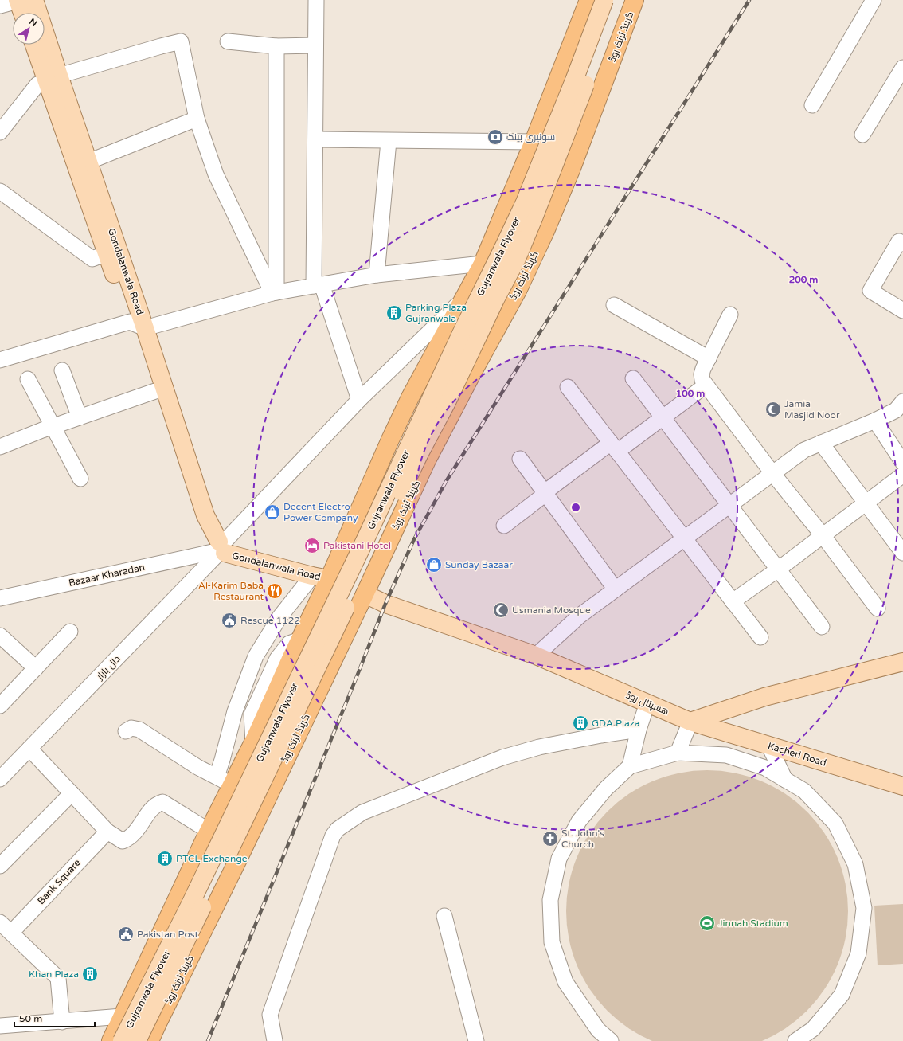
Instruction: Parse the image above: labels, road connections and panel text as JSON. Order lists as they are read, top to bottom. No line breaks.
{"streets":{"highway":["گرینڈ ٹرنک روڈ"],"main road":["Gujranwala Flyover","Gondalanwala Road","ھسپتال روڈ","Kacheri Road"],"street":["Bazaar Kharadan","دال بازار","Bank Square"]},"crossings":[["گرینڈ ٹرنک روڈ","ھسپتال روڈ"],["Gondalanwala Road","Bazaar Kharadan"],["Gondalanwala Road","دال بازار"],["Bazaar Kharadan","دال بازار"],["ھسپتال روڈ","Kacheri Road"]],"places":{"bank":["سونیری بینک"],"building":["Parking Plaza Gujranwala","GDA Plaza","PTCL Exchange","Khan Plaza"],"mosque":["Jamia Masjid Noor","Usmania Mosque"],"shop":["Decent Electro Power Company","Sunday Bazaar"],"hotel":["Pakistani Hotel"],"restaurant":["Al-Karim Baba Restaurant"],"public building":["Rescue 1122","Pakistan Post"],"church":["St. John's Church"],"sports":["Jinnah Stadium"]},"scale_bar":"50 m","north":"top right","rings":["200 m","100 m"]}
